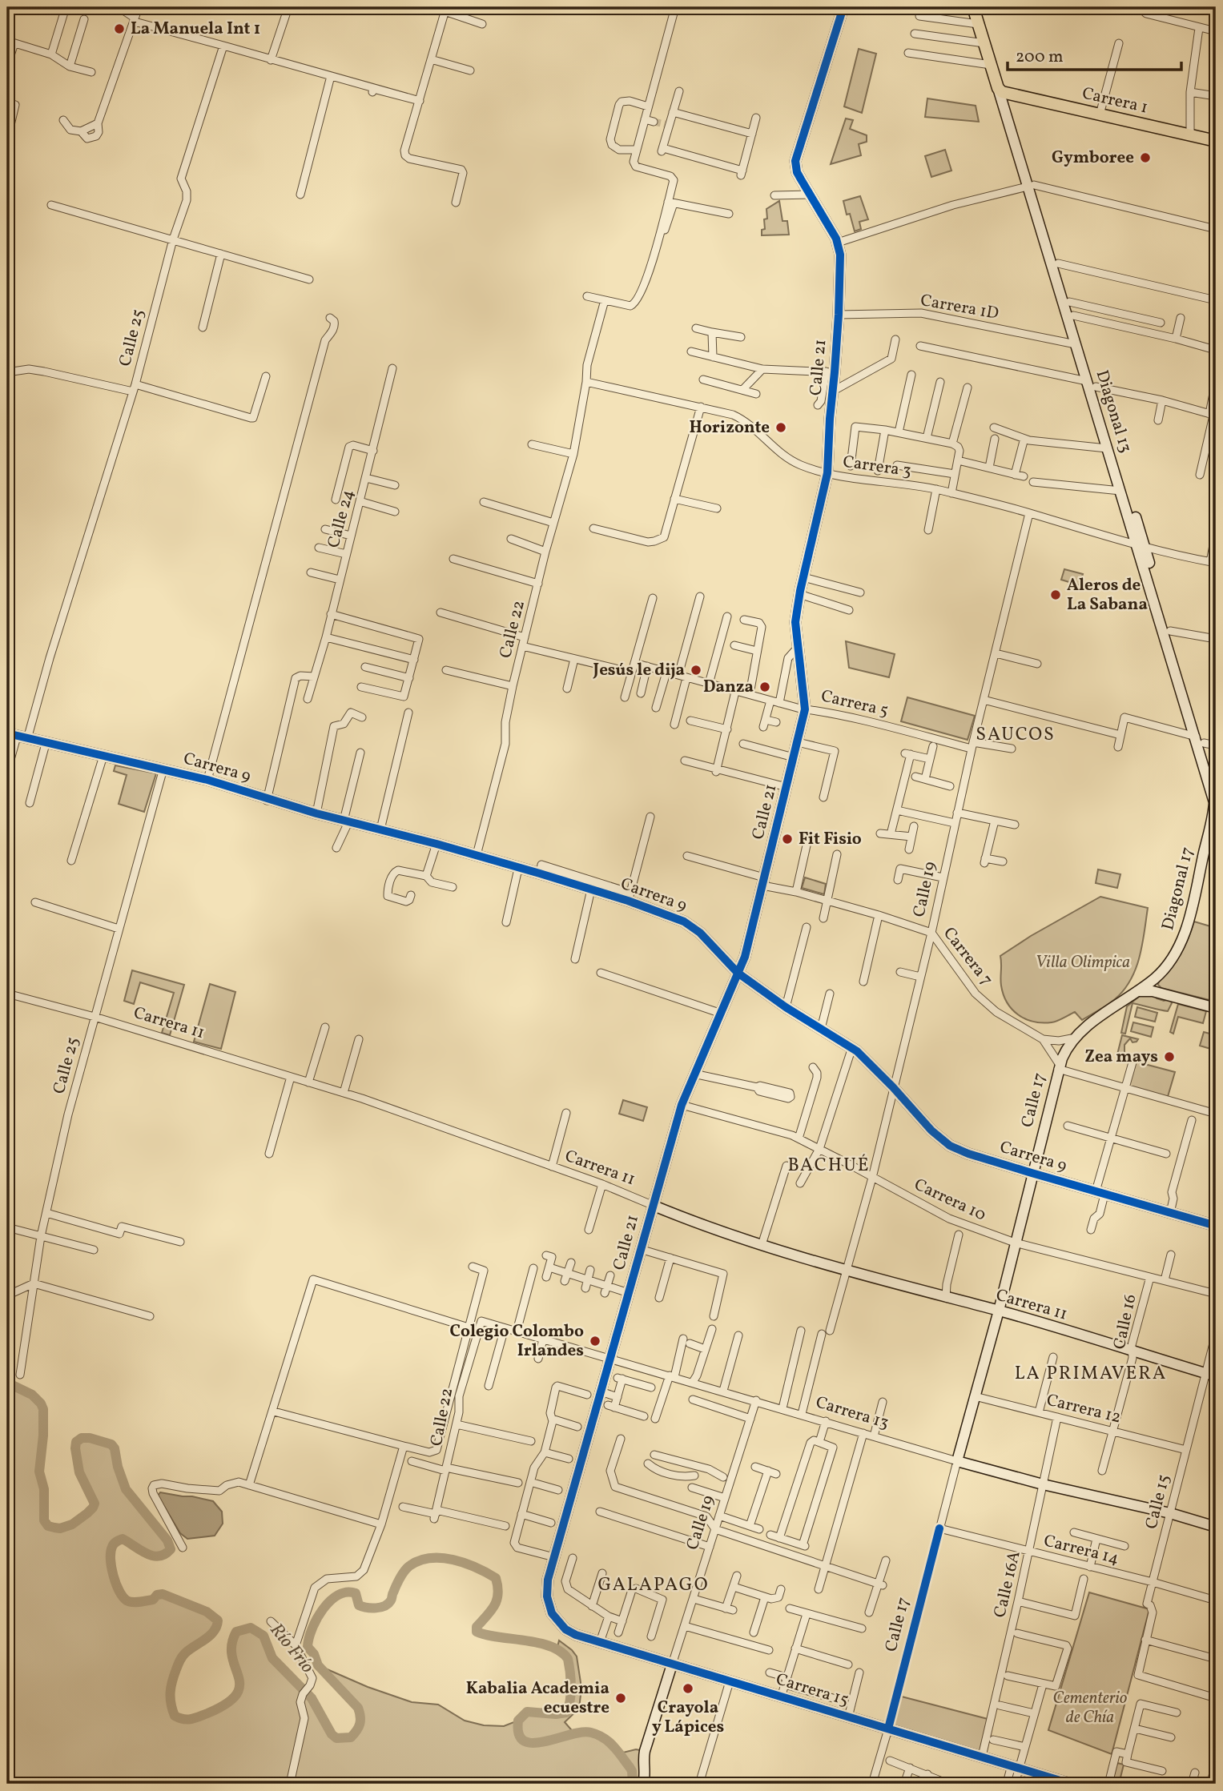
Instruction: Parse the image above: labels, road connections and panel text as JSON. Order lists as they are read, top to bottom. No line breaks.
{"streets":{"main road":["Carrera 1","Calle 21","Diagonal 13","Carrera 9","Diagonal 17","Calle 19","Carrera 11","Calle 17","Carrera 13","Carrera 15"],"street":["Carrera 1D","Calle 25","Carrera 3","Calle 24","Calle 22","Carrera 5","Carrera 7","Carrera 10","Calle 16","Carrera 12","Calle 15","Carrera 14","Calle 16A"]},"crossings":[["Carrera 1","Diagonal 13"],["Carrera 1D","Calle 21"],["Carrera 1D","Diagonal 13"],["Calle 25","Carrera 9"],["Calle 25","Carrera 11"],["Calle 21","Carrera 3"],["Calle 21","Carrera 5"],["Calle 21","Carrera 9"],["Calle 21","Carrera 7"],["Calle 21","Carrera 11"],["Calle 21","Carrera 10"],["Calle 21","Carrera 13"],["Calle 21","Carrera 15"],["Diagonal 13","Carrera 3"],["Diagonal 13","Diagonal 17"],["Carrera 3","Calle 19"],["Calle 22","Carrera 9"],["Calle 22","Carrera 13"],["Carrera 5","Calle 19"],["Carrera 9","Calle 19"],["Carrera 9","Calle 17"],["Diagonal 17","Calle 17"],["Calle 19","Carrera 7"],["Calle 19","Carrera 11"],["Calle 19","Carrera 10"],["Calle 19","Carrera 13"],["Calle 19","Carrera 15"],["Carrera 7","Calle 17"],["Carrera 11","Calle 17"],["Carrera 11","Calle 16"],["Carrera 11","Calle 15"],["Calle 17","Carrera 10"],["Calle 17","Carrera 12"],["Calle 17","Carrera 13"],["Calle 17","Carrera 14"],["Calle 17","Carrera 15"],["Carrera 10","Calle 16"],["Calle 16","Carrera 12"],["Carrera 12","Calle 15"],["Carrera 12","Calle 16A"],["Carrera 13","Calle 15"],["Carrera 13","Calle 16A"],["Calle 15","Carrera 14"],["Carrera 14","Calle 16A"],["Calle 16A","Carrera 15"]],"districts":["SAUCOS","BACHUÉ","LA PRIMAVERA","GALAPAGO"],"water":["Río Frío"],"parks":["Villa Olimpica","Cementerio de Chía"],"places":["La Manuela Int 1","Gymboree","Horizonte","Aleros de La Sabana","Jesús le dija","Danza","Fit Fisio","Zea mays","Colegio Colombo Irlandes","Crayola y Lápices","Kabalia Academia ecuestre"],"scale_bar":"200 m"}
